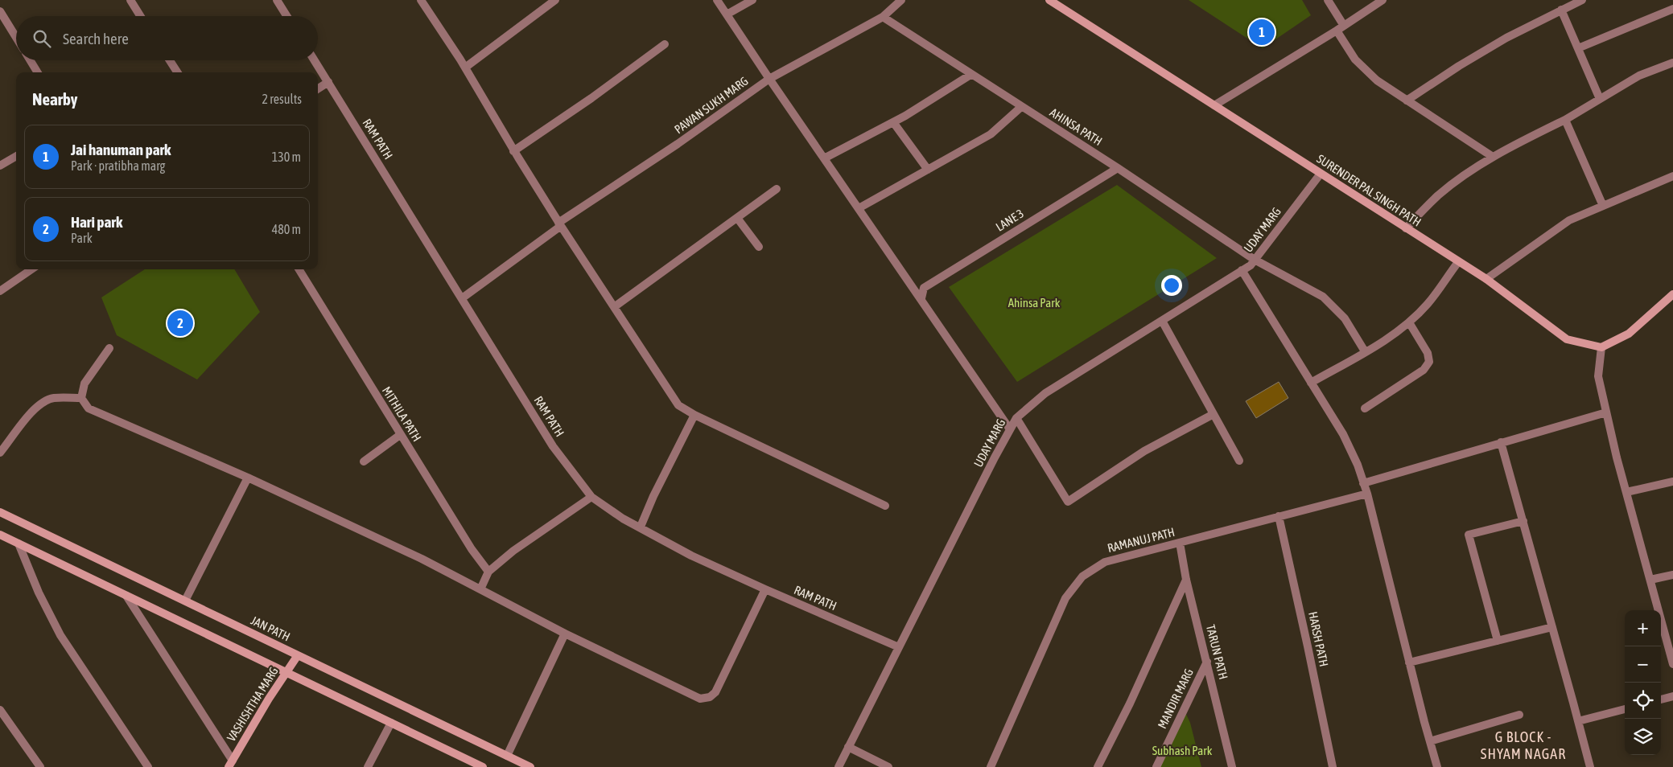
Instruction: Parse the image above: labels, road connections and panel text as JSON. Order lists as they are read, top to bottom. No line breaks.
{"streets":{"street":["PAWAN SUKH MARG","AHINSA PATH","RAM PATH","SURENDER PAL SINGH PATH","LANE 3","UDAY MARG","MITHILA PATH","RAMANUJ PATH","JAN PATH","HARSH PATH","TARUN PATH","MANDIR MARG","VASHISHTHA MARG"]},"crossings":[["PAWAN SUKH MARG","AHINSA PATH"],["PAWAN SUKH MARG","RAM PATH"],["AHINSA PATH","LANE 3"],["AHINSA PATH","UDAY MARG"],["RAM PATH","UDAY MARG"],["SURENDER PAL SINGH PATH","UDAY MARG"],["RAMANUJ PATH","HARSH PATH"],["RAMANUJ PATH","TARUN PATH"],["JAN PATH","VASHISHTHA MARG"],["TARUN PATH","MANDIR MARG"]],"districts":["G BLOCK - SHYAM NAGAR"],"parks":["Ahinsa Park","Subhash Park"],"page":{"search":"Search here","pins":["1","2"],"heading":["Nearby","2 results"],"list":[{"mark":"1","name":"Jai hanuman park","note":"Park · pratibha marg","value":"130 m"},{"mark":"2","name":"Hari park","note":"Park","value":"480 m"}],"map_buttons":["+","−"]}}
